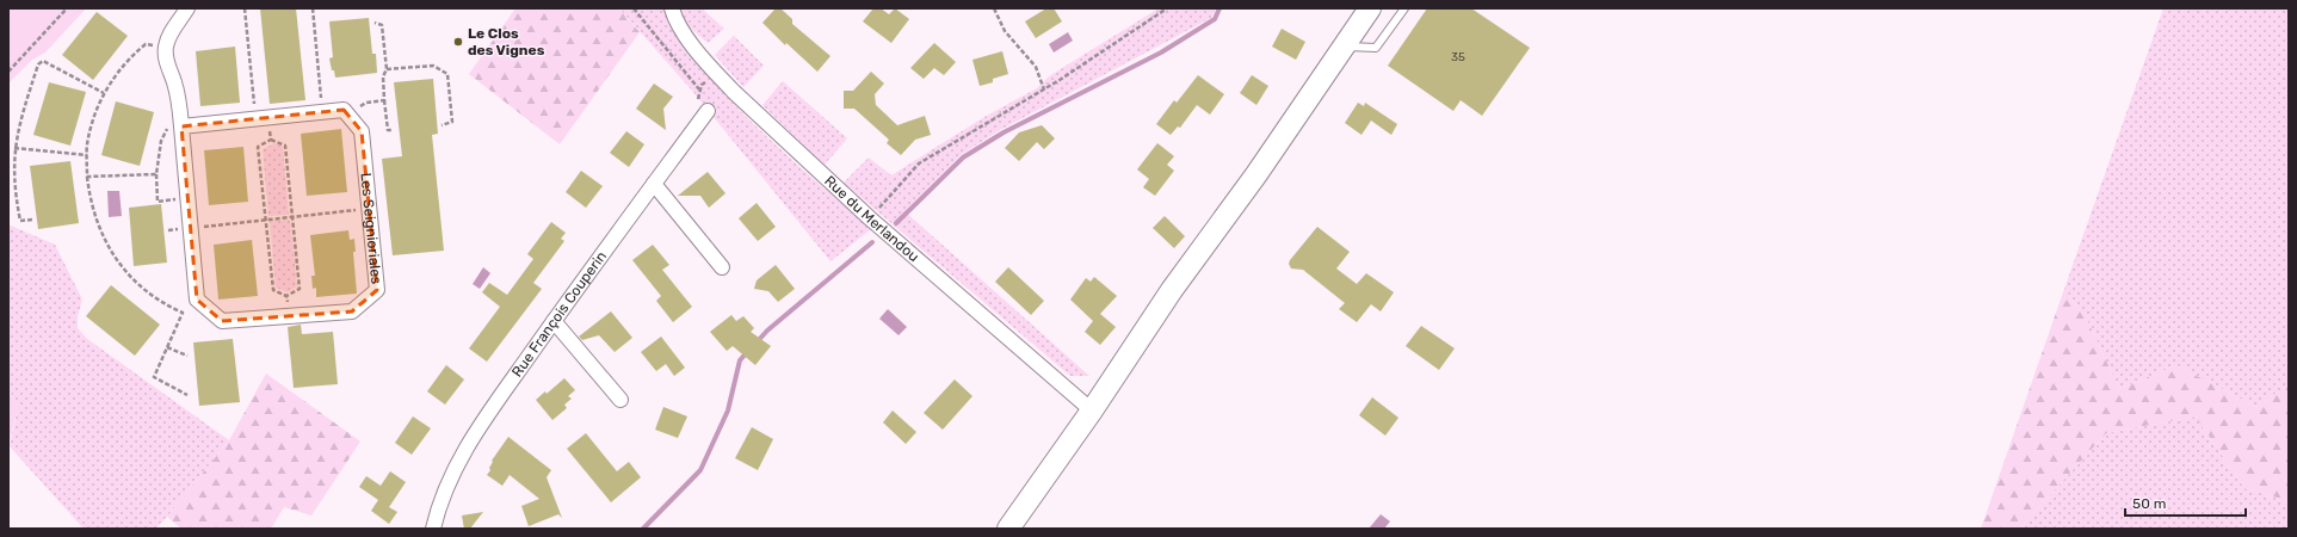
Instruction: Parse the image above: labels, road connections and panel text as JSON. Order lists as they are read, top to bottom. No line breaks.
{"streets":{"street":["Rue du Merlandou","Les Seignioriales","Rue François Couperin"]},"places":["Le Clos des Vignes"],"house_numbers":["35"],"scale_bar":"50 m"}
